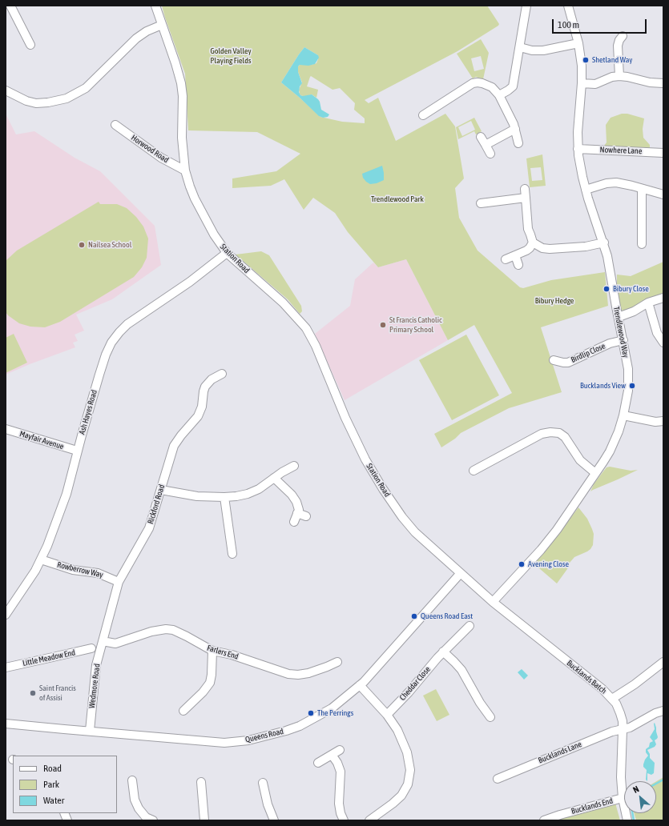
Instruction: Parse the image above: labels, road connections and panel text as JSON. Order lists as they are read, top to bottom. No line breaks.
{"streets":{"street":["Horwood Road","Nowhere Lane","Station Road","Trendlewood Way","Birdlip Close","Ash Hayes Road","Mayfair Avenue","Rickford Road","Rowberrow Way","Farlers End","Little Meadow End","Bucklands Batch","Cheddar Close","Wedmore Road","Queens Road","Bucklands Lane","Bucklands End"]},"crossings":[["Horwood Road","Station Road"],["Nowhere Lane","Trendlewood Way"],["Station Road","Trendlewood Way"],["Station Road","Ash Hayes Road"],["Station Road","Bucklands Batch"],["Station Road","Queens Road"],["Trendlewood Way","Birdlip Close"],["Trendlewood Way","Bucklands Batch"],["Ash Hayes Road","Mayfair Avenue"],["Ash Hayes Road","Rowberrow Way"],["Rickford Road","Rowberrow Way"],["Rickford Road","Farlers End"],["Rickford Road","Wedmore Road"],["Farlers End","Wedmore Road"],["Bucklands Batch","Bucklands Lane"],["Bucklands Batch","Bucklands End"],["Wedmore Road","Queens Road"]],"parks":["Golden Valley Playing Fields","Trendlewood Park","Bibury Hedge"],"places":["Shetland Way","Nailsea School","Bibury Close","St Francis Catholic Primary School","Bucklands View","Avening Close","Queens Road East","Saint Francis of Assisi","The Perrings"],"legend":["Road","Park","Water"],"scale_bar":"100 m","north":"top left"}
